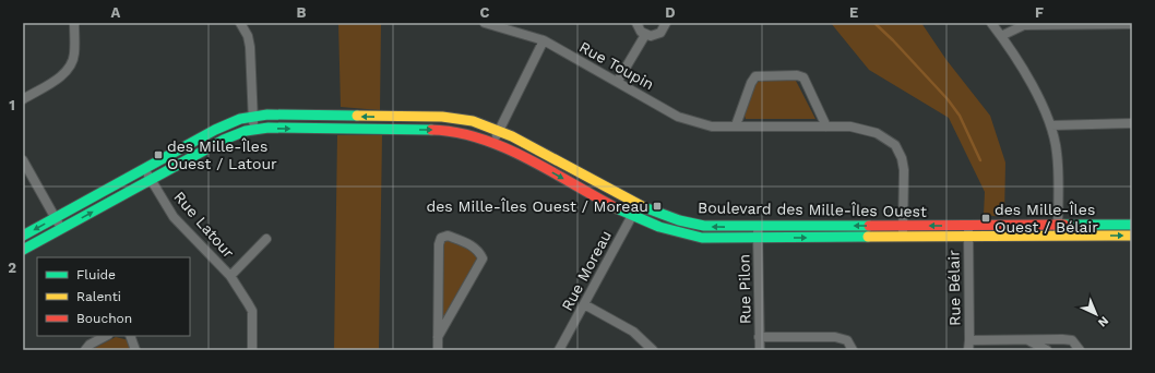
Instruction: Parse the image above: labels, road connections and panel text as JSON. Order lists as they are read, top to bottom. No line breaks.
{"streets":{"street":["Rue Toupin","Boulevard des Mille-Îles Ouest","Rue Latour","Rue Moreau","Rue Bélair","Rue Pilon"]},"crossings":[["Rue Toupin","Boulevard des Mille-Îles Ouest"],["Boulevard des Mille-Îles Ouest","Rue Latour"],["Boulevard des Mille-Îles Ouest","Rue Moreau"],["Boulevard des Mille-Îles Ouest","Rue Bélair"],["Boulevard des Mille-Îles Ouest","Rue Pilon"]],"places":{"transit":["des Mille-Îles Ouest / Latour","des Mille-Îles Ouest / Moreau","des Mille-Îles Ouest / Bélair"]},"legend":["Fluide","Ralenti","Bouchon"],"north":"bottom right","grid":{"columns":["A","B","C","D","E","F"],"rows":["1","2"]}}
